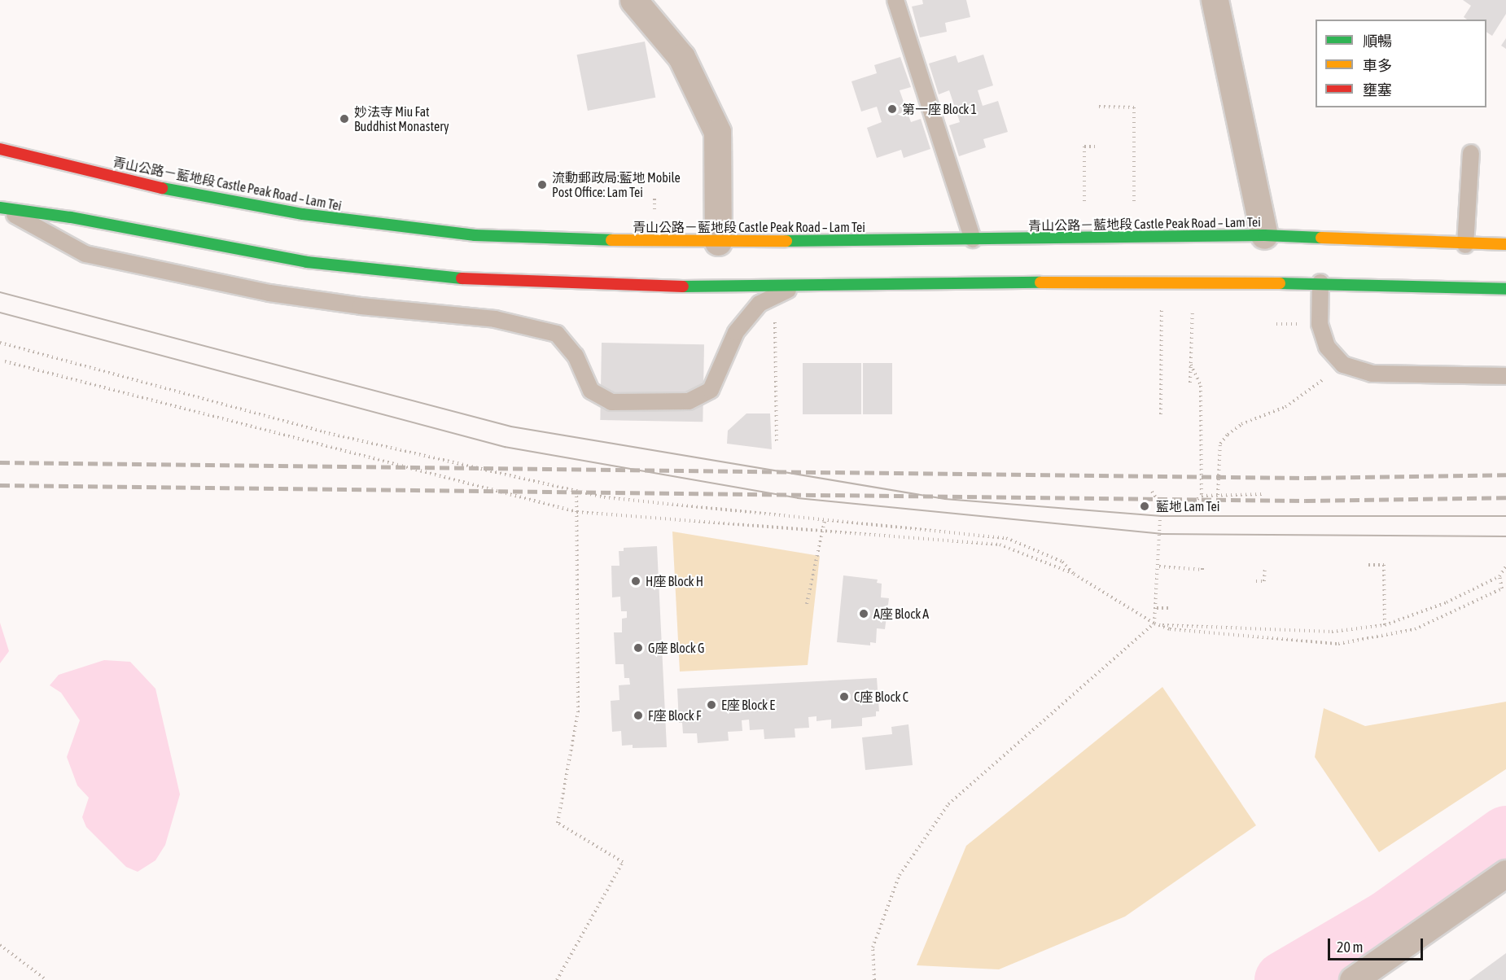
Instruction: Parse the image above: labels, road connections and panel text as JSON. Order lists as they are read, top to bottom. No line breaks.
{"streets":{"main road":["青山公路－藍地段 Castle Peak Road – Lam Tei"]},"places":["第一座 Block 1","妙法寺 Miu Fat Buddhist Monastery","流動郵政局:藍地 Mobile Post Office: Lam Tei","藍地 Lam Tei","H座 Block H","A座 Block A","G座 Block G","C座 Block C","E座 Block E","F座 Block F"],"legend":["順暢","車多","壅塞"],"scale_bar":"20 m"}
